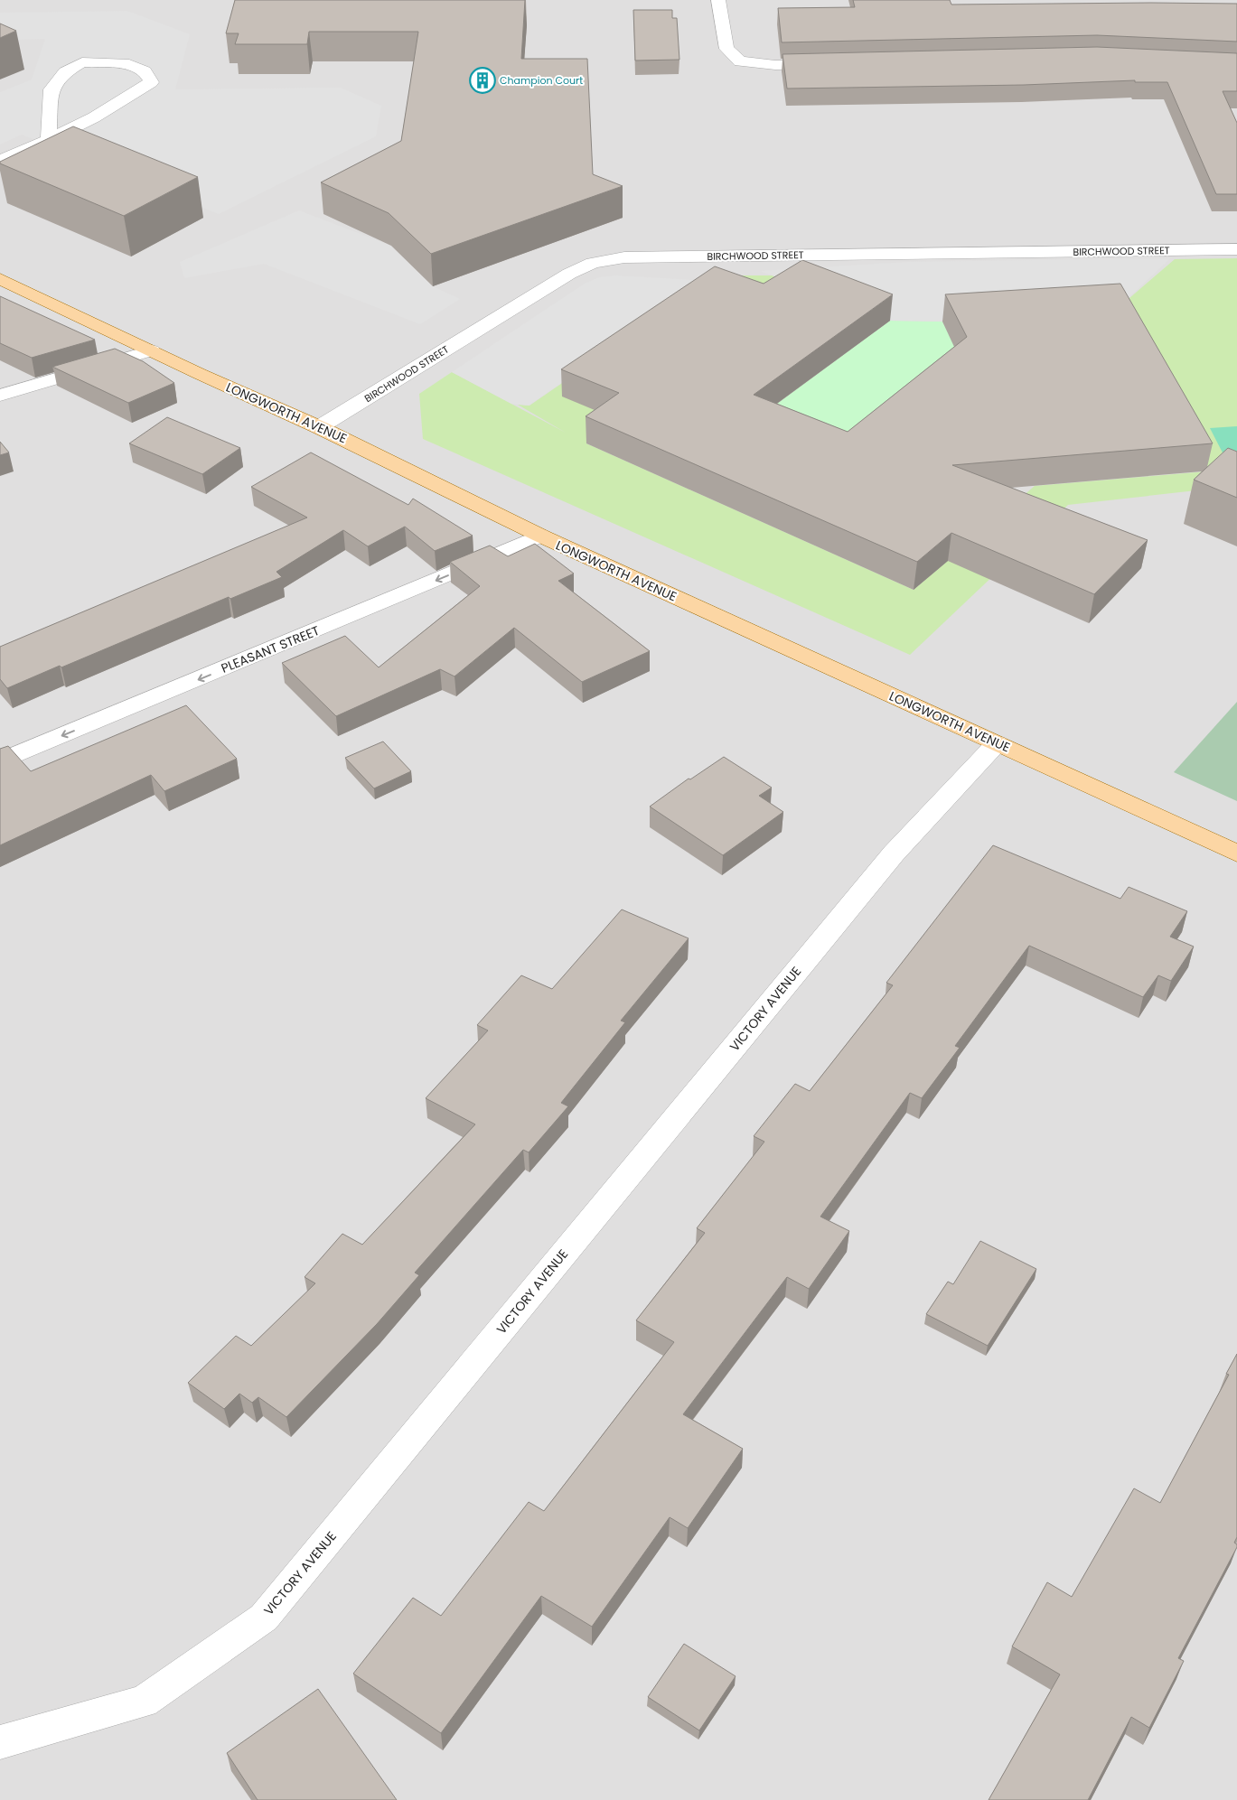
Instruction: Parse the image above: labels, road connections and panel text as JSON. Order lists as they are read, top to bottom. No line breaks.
{"streets":{"main road":["LONGWORTH AVENUE"],"street":["BIRCHWOOD STREET","PLEASANT STREET","VICTORY AVENUE"]},"crossings":[["BIRCHWOOD STREET","LONGWORTH AVENUE"],["LONGWORTH AVENUE","PLEASANT STREET"],["LONGWORTH AVENUE","VICTORY AVENUE"]],"one_way":["PLEASANT STREET"],"places":{"building":["Champion Court"]}}
